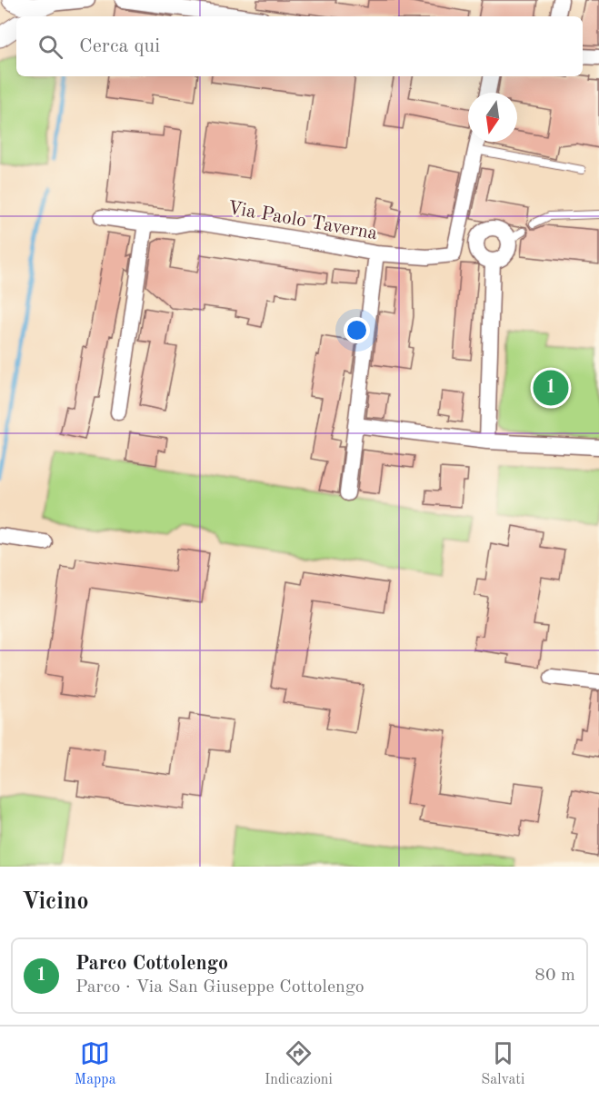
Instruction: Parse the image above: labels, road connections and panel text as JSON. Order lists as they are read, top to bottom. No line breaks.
{"streets":{"street":["Via Paolo Taverna"]},"north":"bottom","page":{"search":"Cerca qui","pins":"1","heading":"Vicino","list":[{"mark":"1","name":"Parco Cottolengo","note":"Parco · Via San Giuseppe Cottolengo","value":"80 m"}],"nav":["Mappa","Indicazioni","Salvati"]}}
